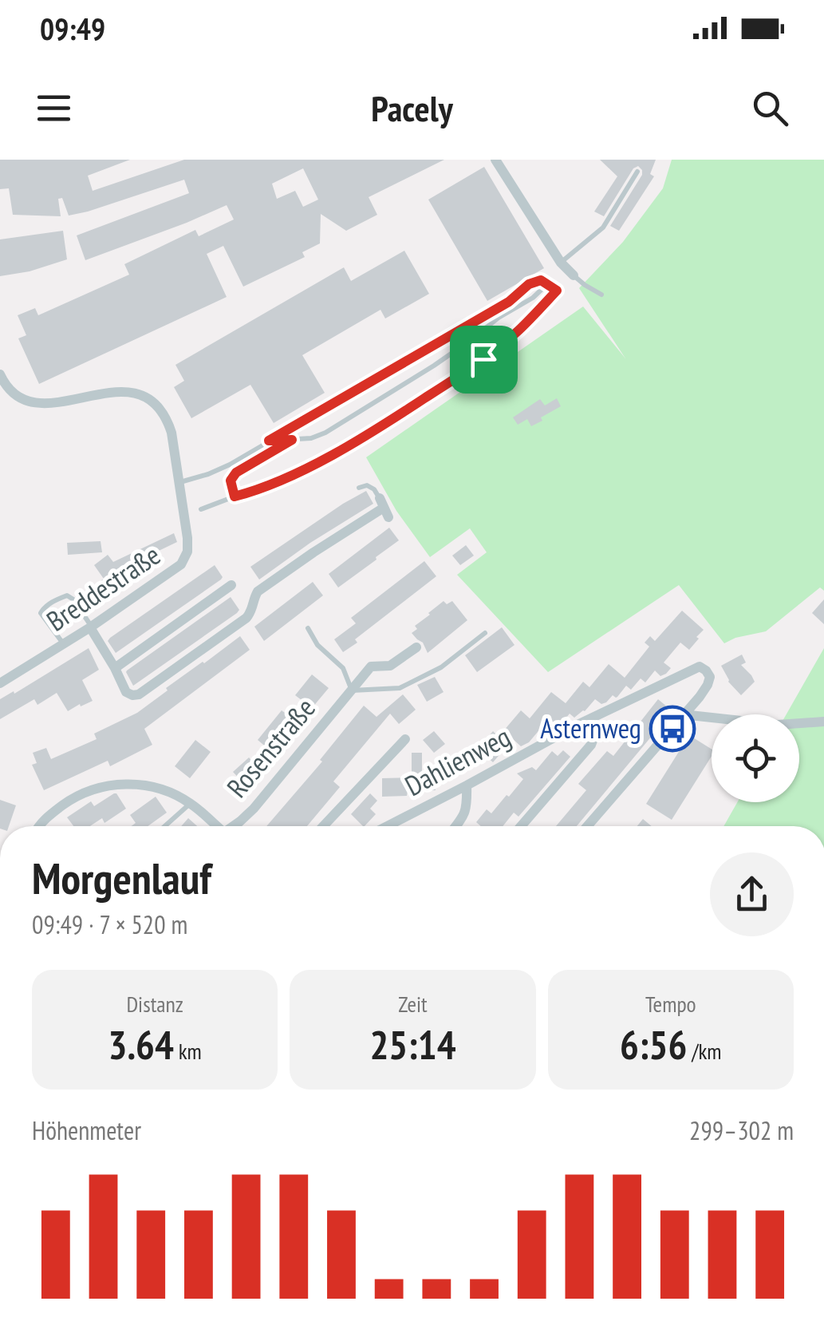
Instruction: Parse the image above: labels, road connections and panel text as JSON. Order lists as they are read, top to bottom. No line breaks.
{"streets":{"street":["Breddestraße","Rosenstraße","Dahlienweg"]},"places":{"bus stop":["Asternweg"]},"page":{"status":"09:49","header":"Pacely","heading":["Morgenlauf","09:49 · 7 × 520 m"],"stats":[["Distanz","3.64 km"],["Zeit","25:14"],["Tempo","6:56 /km"]],"chart":["Höhenmeter","299–302 m"]}}
